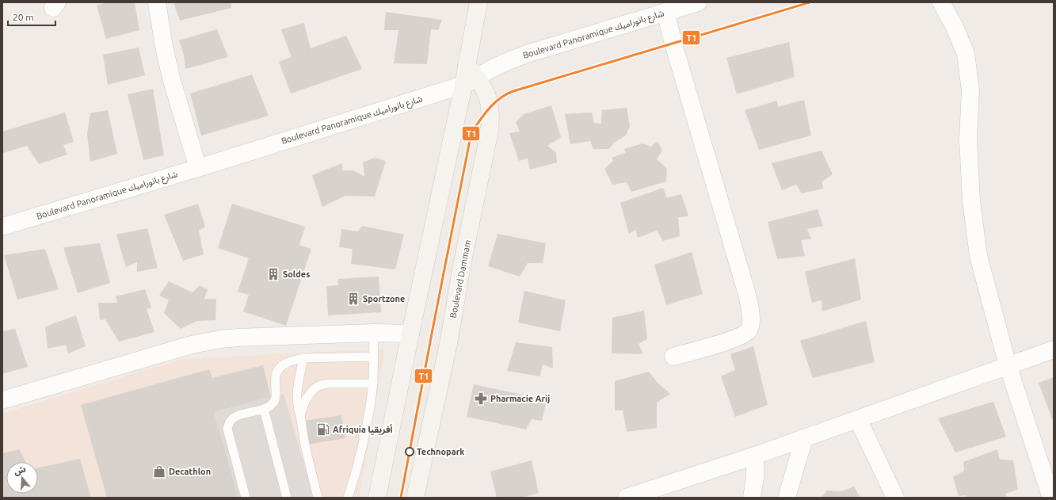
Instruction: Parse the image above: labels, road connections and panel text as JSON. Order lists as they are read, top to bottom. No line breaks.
{"streets":{"street":["Boulevard Panoramique شارع بانوراميك","Boulevard Dammam"]},"crossings":[["Boulevard Panoramique شارع بانوراميك","Boulevard Dammam"]],"places":{"building":["Soldes","Sportzone"],"pharmacy":["Pharmacie Arij"],"fuel station":["Afriquia أفريقيا"],"other":["Technopark"],"shop":["Decathlon"]},"lines":["transit line T1"],"scale_bar":"20 m","north":"top"}
